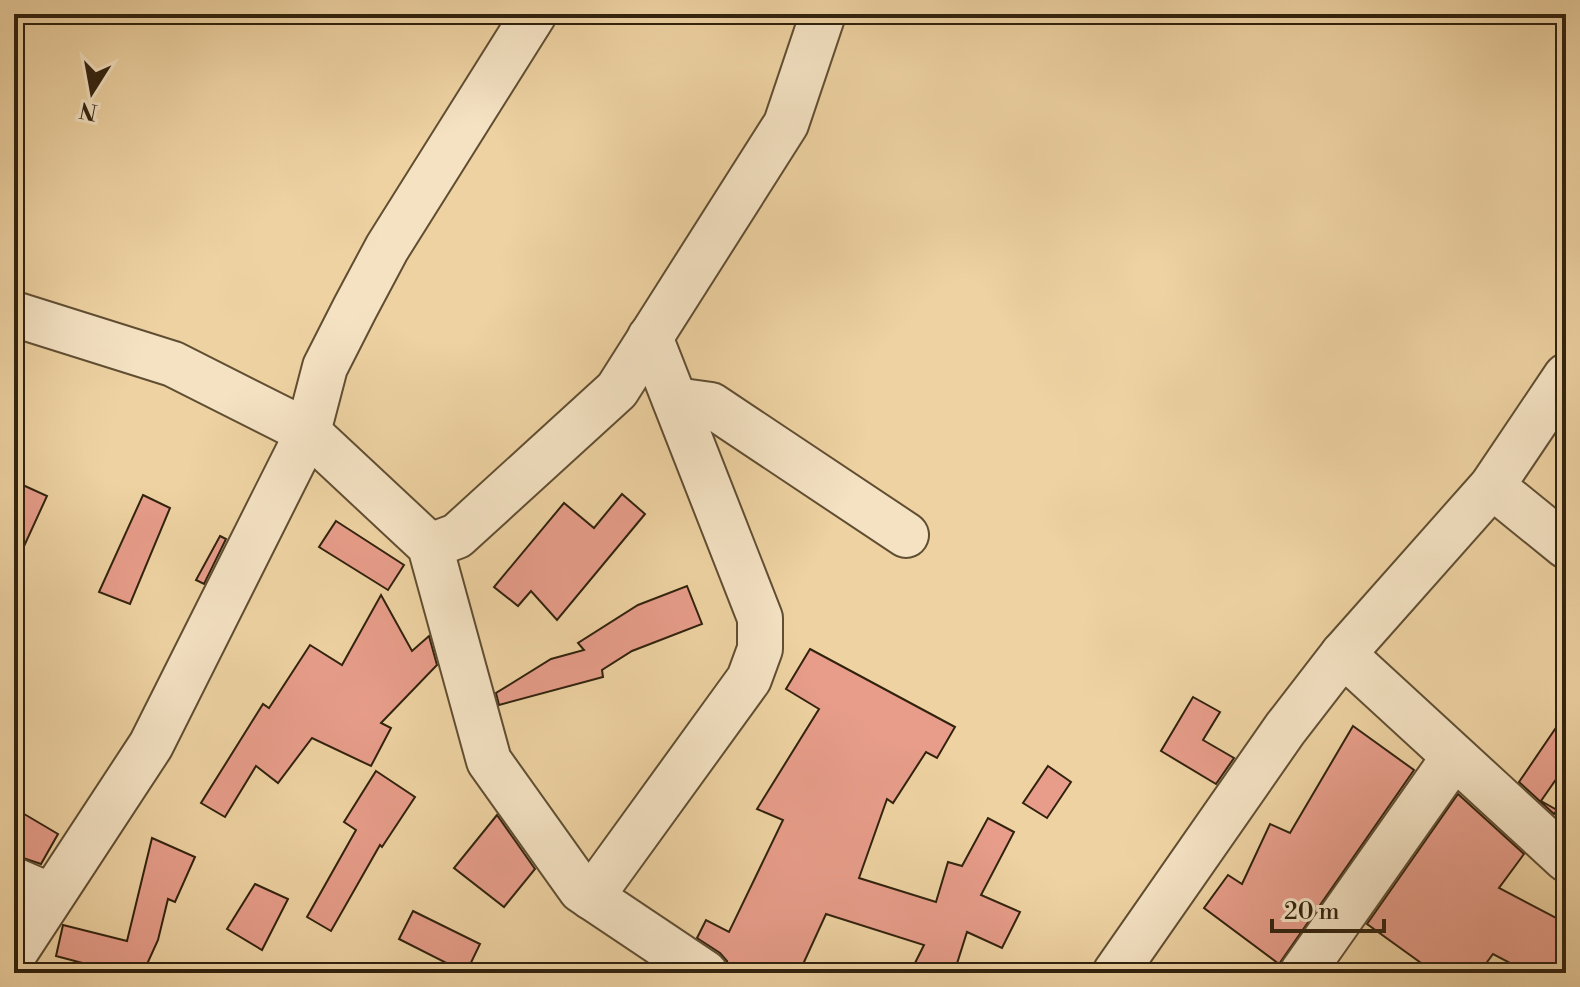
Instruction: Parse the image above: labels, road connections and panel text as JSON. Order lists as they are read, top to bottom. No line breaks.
{"scale_bar":"20 m","north":"bottom"}
